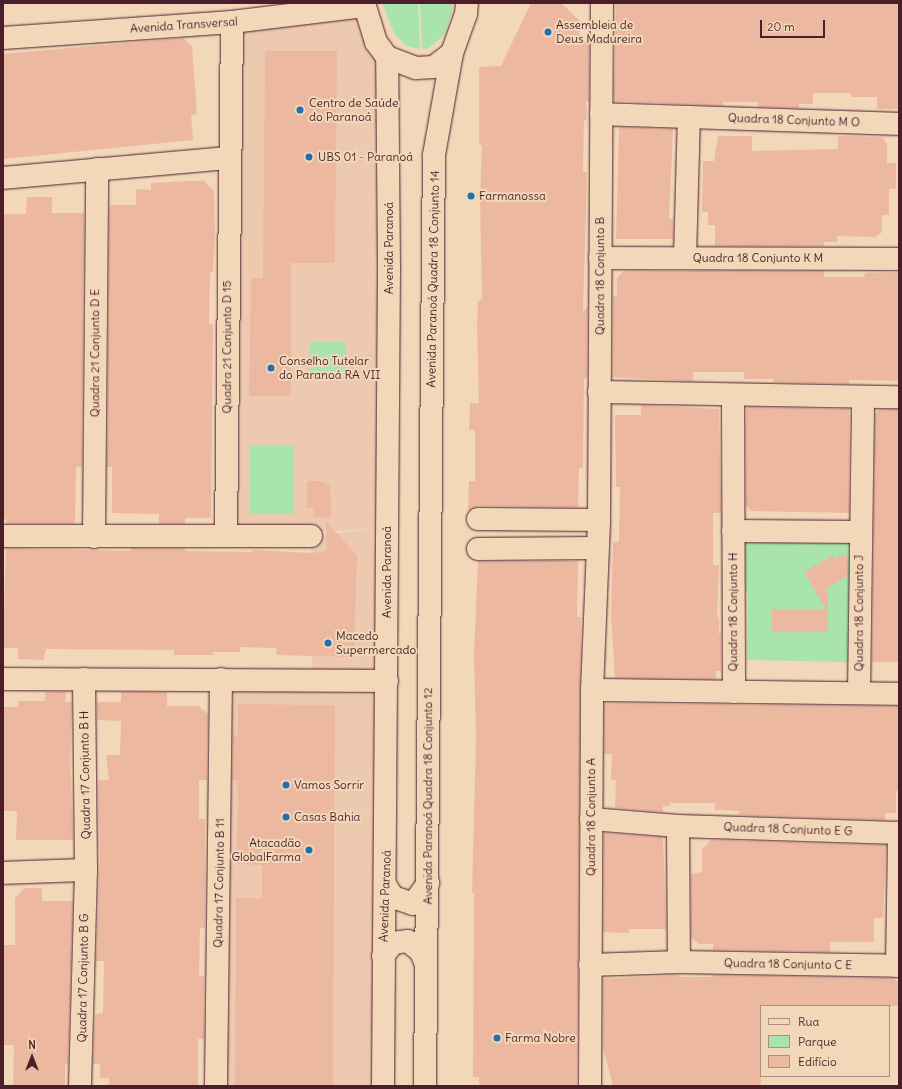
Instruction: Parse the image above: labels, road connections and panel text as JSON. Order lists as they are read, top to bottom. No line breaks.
{"streets":{"street":["Avenida Transversal","Quadra 18 Conjunto M O","Avenida Paranoá","Quadra 18 Conjunto K M","Quadra 18 Conjunto B","Avenida Paranoá Quadra 18 Conjunto 14","Quadra 21 Conjunto D 15","Quadra 21 Conjunto D E","Quadra 18 Conjunto H","Quadra 18 Conjunto J","Quadra 17 Conjunto B H","Avenida Paranoá Quadra 18 Conjunto 12","Quadra 18 Conjunto A","Quadra 18 Conjunto E G","Quadra 17 Conjunto B 11","Quadra 18 Conjunto C E","Quadra 17 Conjunto B G"]},"crossings":[["Avenida Transversal","Quadra 21 Conjunto D 15"],["Quadra 18 Conjunto M O","Quadra 18 Conjunto K M"],["Quadra 18 Conjunto M O","Quadra 18 Conjunto B"],["Quadra 18 Conjunto B","Quadra 18 Conjunto A"],["Avenida Paranoá Quadra 18 Conjunto 14","Avenida Paranoá Quadra 18 Conjunto 12"],["Quadra 17 Conjunto B H","Quadra 17 Conjunto B G"],["Quadra 18 Conjunto A","Quadra 18 Conjunto E G"],["Quadra 18 Conjunto A","Quadra 18 Conjunto C E"]],"places":["Assembleia de Deus Madureira","Centro de Saúde do Paranoá","UBS 01 - Paranoá","Farmanossa","Conselho Tutelar do Paranoá RA VII","Macedo Supermercado","Vamos Sorrir","Casas Bahia","Atacadão GlobalFarma","Farma Nobre"],"legend":["Rua","Parque","Edifício"],"scale_bar":"20 m","north":"top"}
